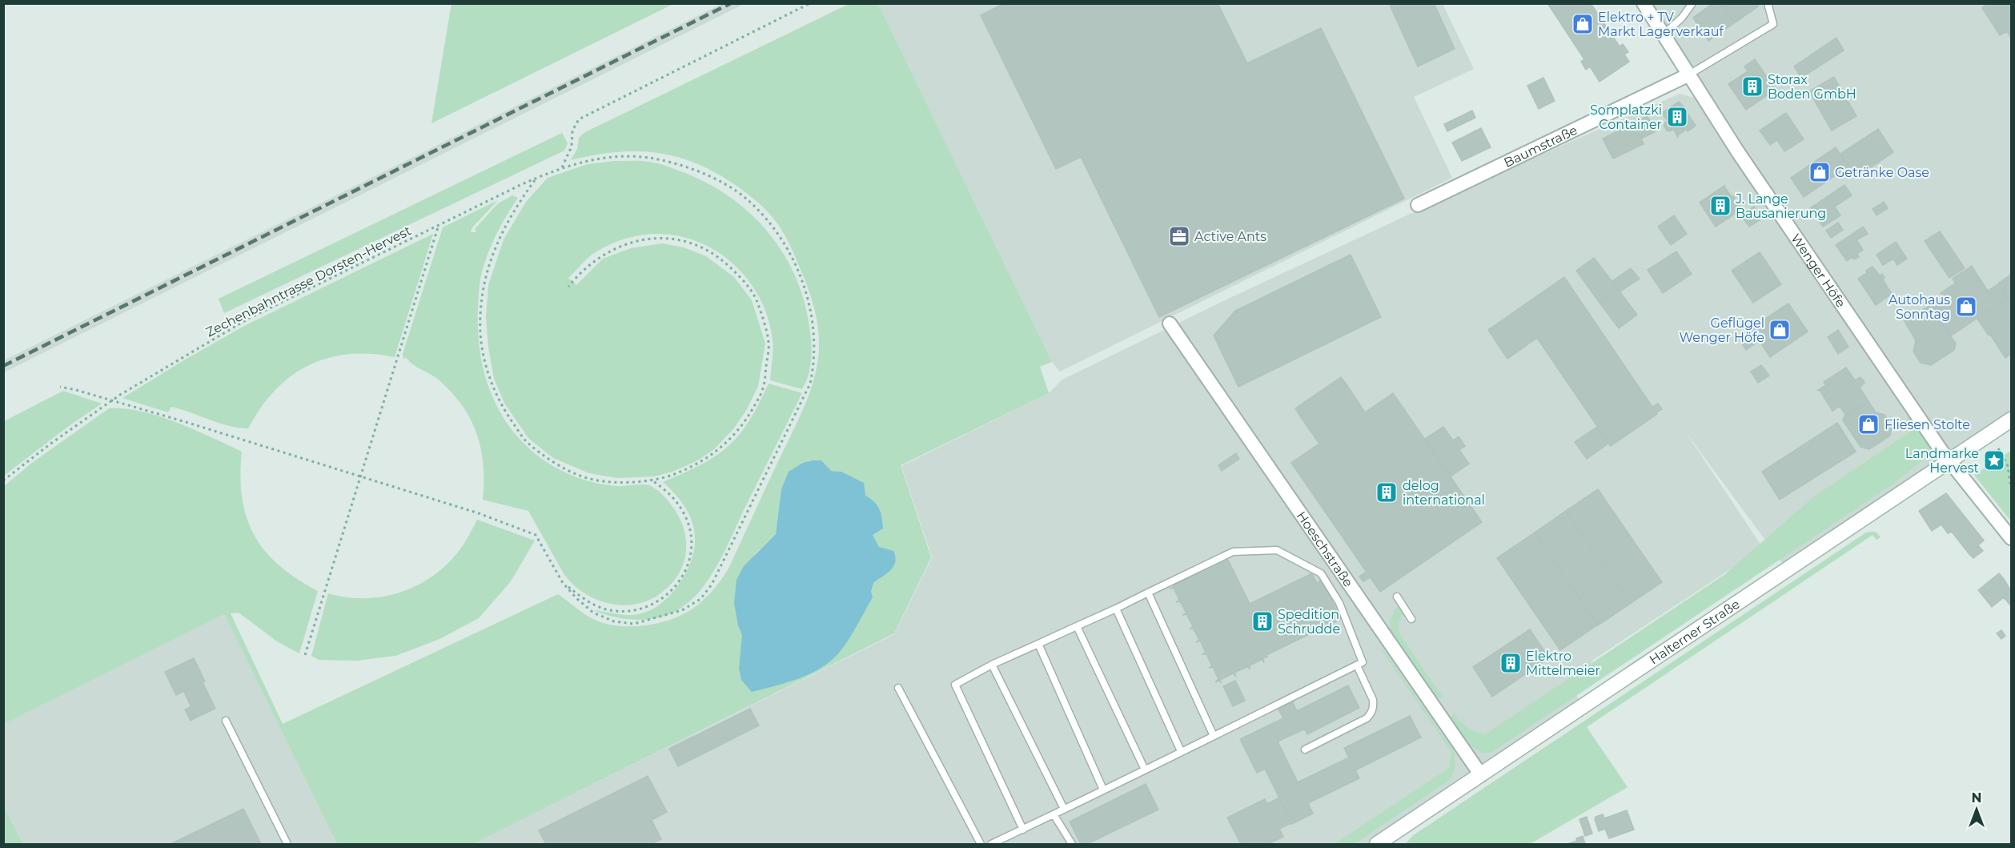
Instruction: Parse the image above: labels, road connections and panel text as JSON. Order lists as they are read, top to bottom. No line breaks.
{"streets":{"main road":["Halterner Straße"],"street":["Baumstraße","Wenger Höfe","Hoeschstraße"],"path":["Zechenbahntrasse Dorsten-Hervest"]},"crossings":[["Baumstraße","Wenger Höfe"],["Wenger Höfe","Halterner Straße"],["Hoeschstraße","Halterner Straße"]],"places":{"shop":["Elektro + TV Markt Lagerverkauf","Getränke Oase","Autohaus Sonntag","Geflügel Wenger Höfe","Fliesen Stolte"],"building":["Storax Boden GmbH","Somplatzki Container","J. Lange Bausanierung","delog international","Spedition Schrudde","Elektro Mittelmeier"],"office":["Active Ants"],"place":["Landmarke Hervest"]},"north":"top"}
